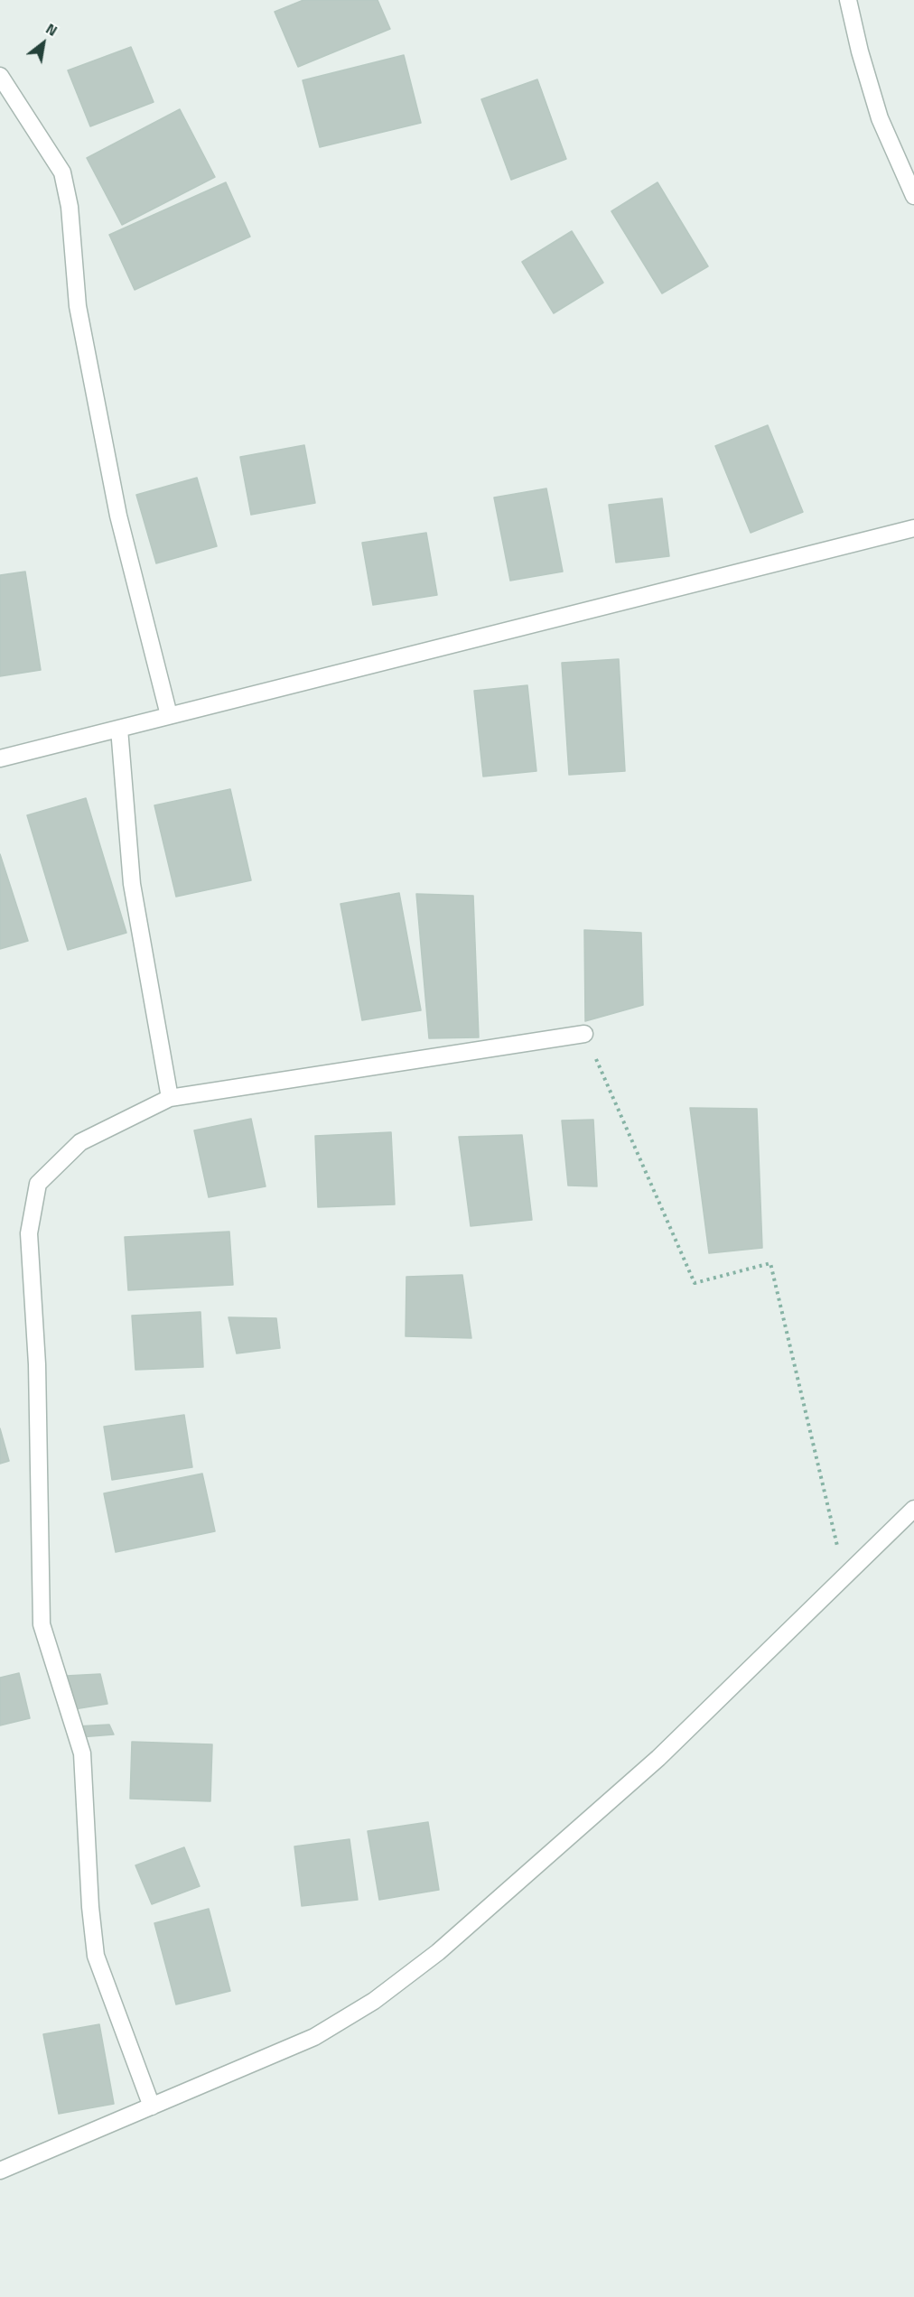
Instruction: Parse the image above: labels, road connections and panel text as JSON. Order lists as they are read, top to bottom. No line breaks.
{"north":"top right"}
